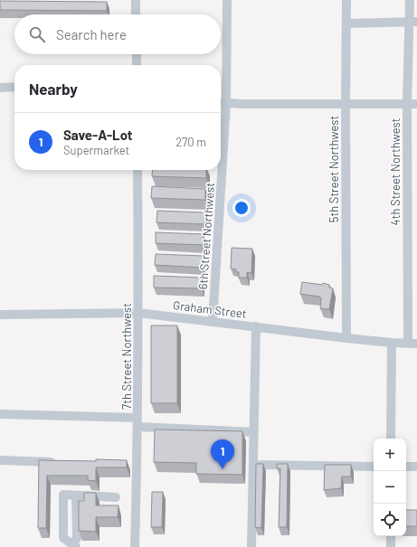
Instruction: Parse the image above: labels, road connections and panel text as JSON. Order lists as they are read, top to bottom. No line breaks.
{"streets":{"street":["5th Street Northwest","4th Street Northwest","6th Street Northwest","Graham Street","7th Street Northwest"]},"crossings":[["5th Street Northwest","Graham Street"],["4th Street Northwest","Graham Street"],["6th Street Northwest","Graham Street"],["Graham Street","7th Street Northwest"]],"page":{"search":"Search here","heading":"Nearby","list":[{"mark":"1","name":"Save-A-Lot","note":"Supermarket","value":"270 m"}],"map_buttons":["+","−"],"pins":"1"}}
